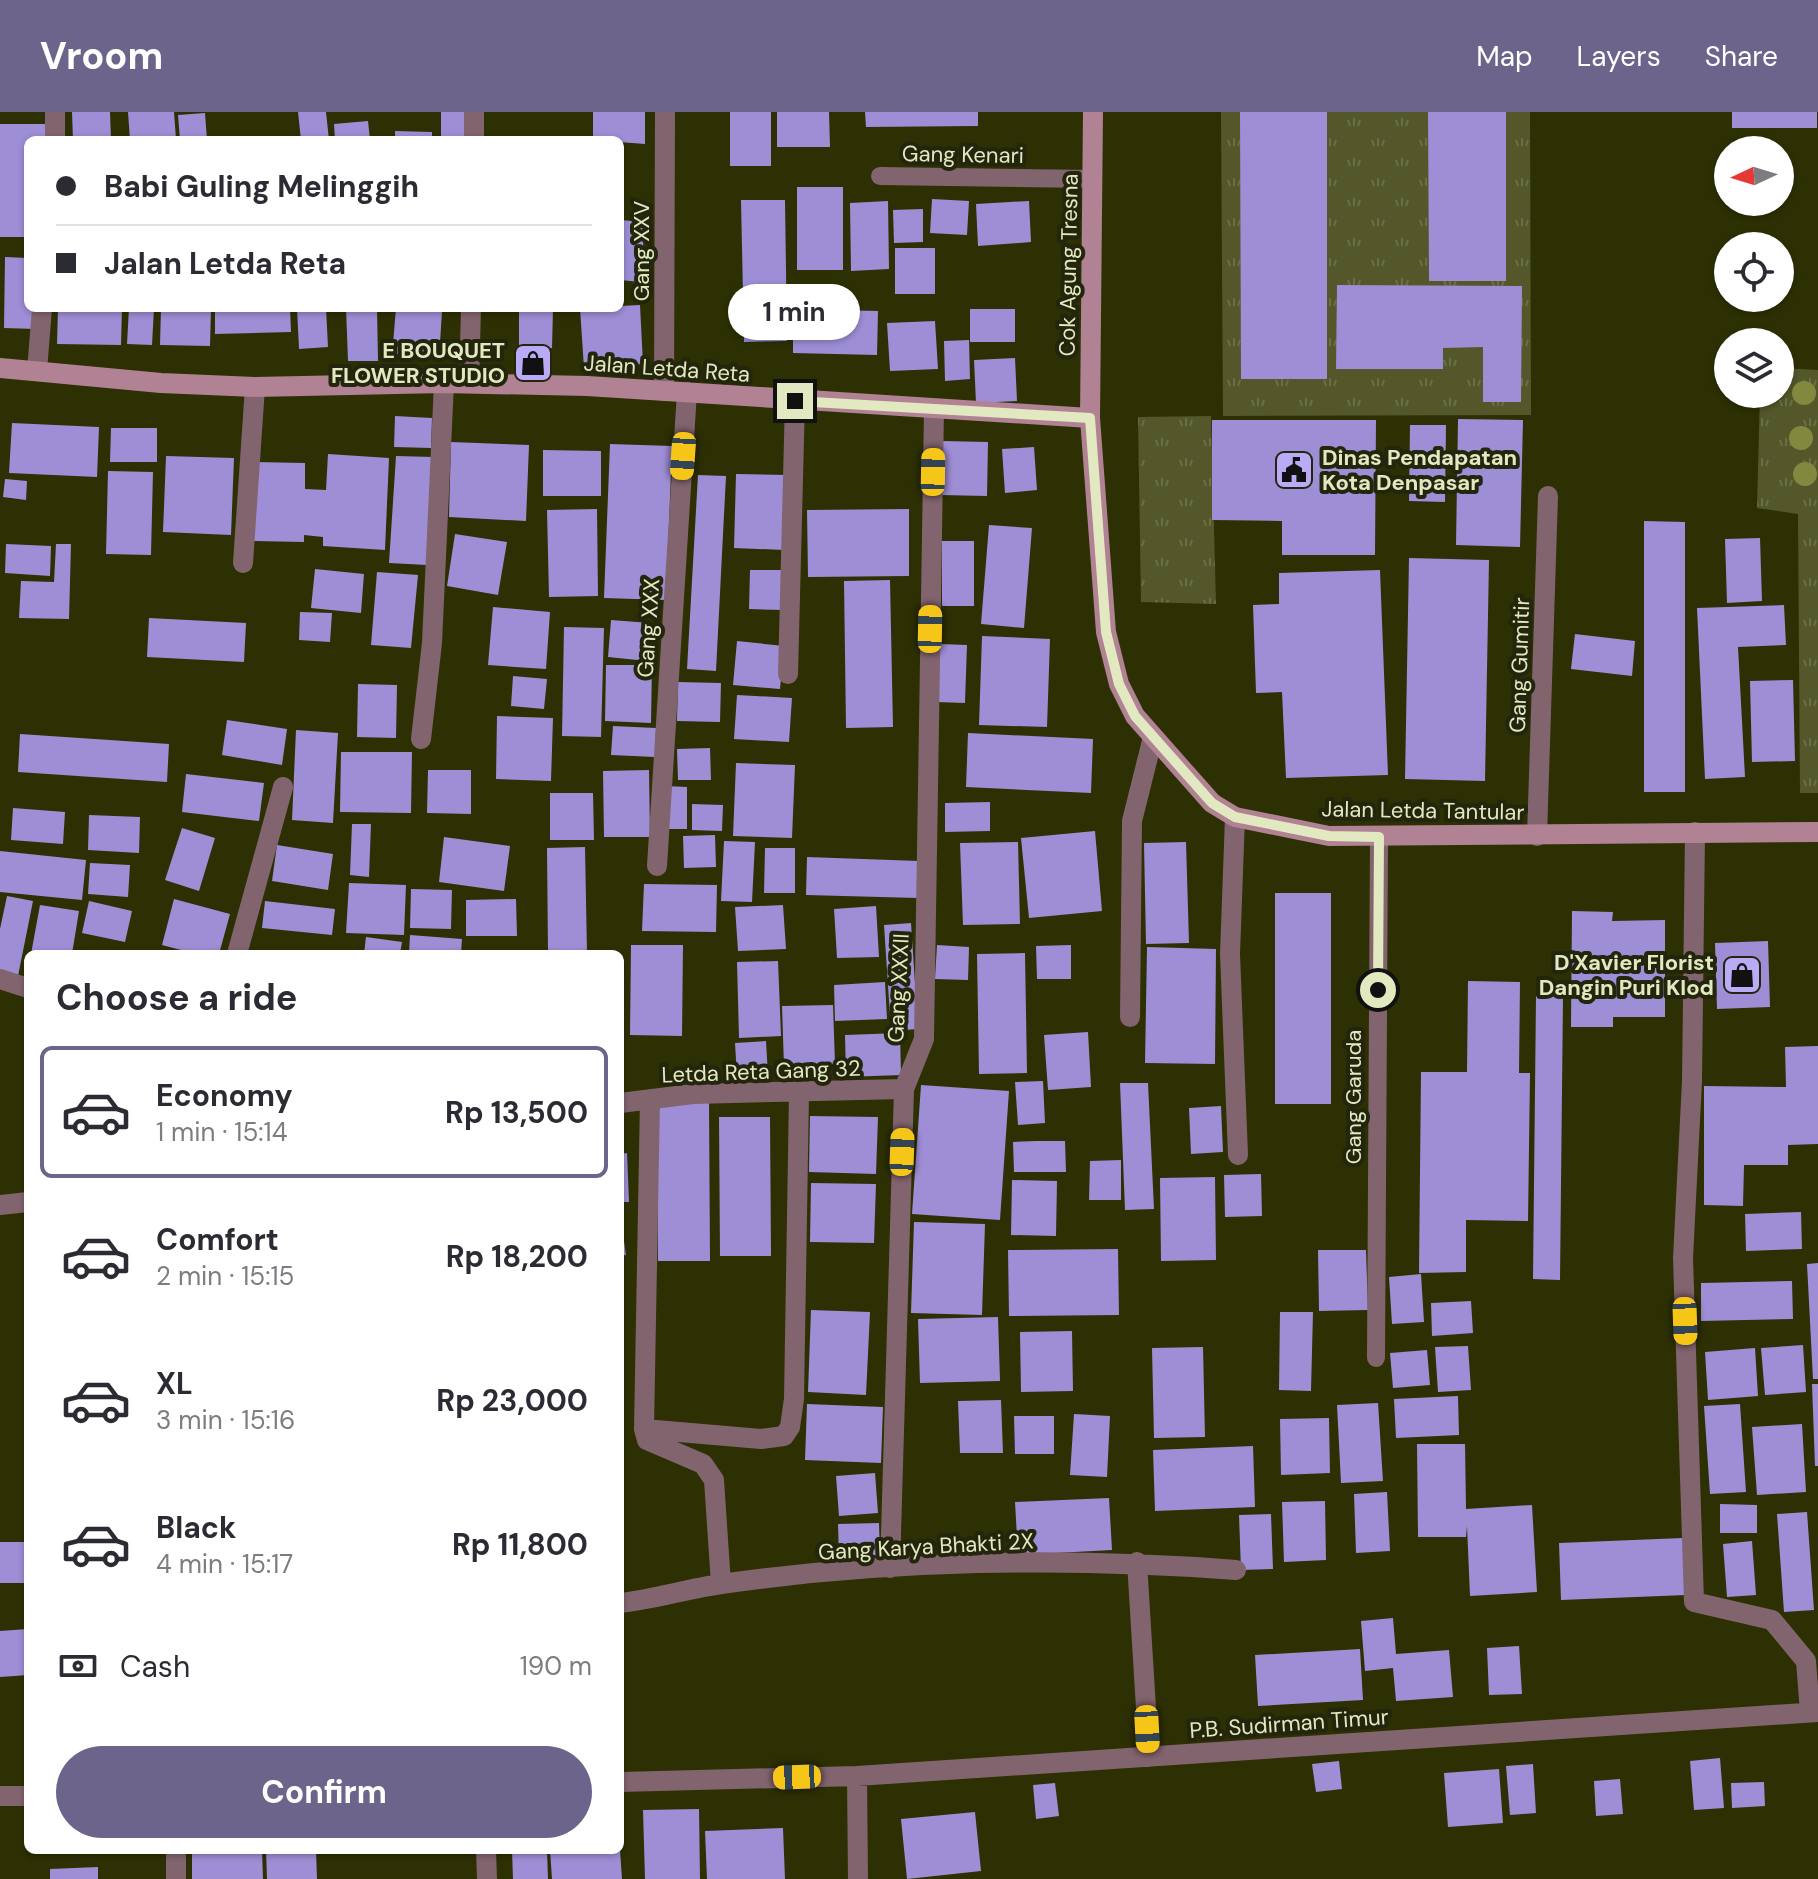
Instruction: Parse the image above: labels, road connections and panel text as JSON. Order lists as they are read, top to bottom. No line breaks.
{"streets":{"main road":["Cok Agung Tresna","Jalan Letda Reta","Jalan Letda Tantular"],"street":["Gang XXV","Gang XXX","Gang Gumitir","Gang XXXII","Letda Reta Gang 32","Gang Karya Bhakti 2X","P.B. Sudirman Timur"],"lane":["Gang Kenari","Gang Garuda"]},"crossings":[["Gang Kenari","Cok Agung Tresna"],["Gang XXV","Jalan Letda Reta"],["Cok Agung Tresna","Jalan Letda Reta"],["Cok Agung Tresna","Jalan Letda Tantular"],["Jalan Letda Reta","Gang XXX"],["Jalan Letda Reta","Jalan Letda Tantular"],["Jalan Letda Reta","Gang XXXII"],["Gang Gumitir","Jalan Letda Tantular"],["Jalan Letda Tantular","Gang Garuda"],["Gang XXXII","Letda Reta Gang 32"],["Gang XXXII","Gang Karya Bhakti 2X"]],"places":{"shop":["E BOUQUET FLOWER STUDIO","D'Xavier Florist Dangin Puri Klod"],"public building":["Dinas Pendapatan Kota Denpasar"]},"north":"left","page":{"header":"Vroom","nav":["Map","Layers","Share"],"banner":["Babi Guling Melinggih","Jalan Letda Reta"],"bubble":"1 min","heading":"Choose a ride","list":[{"name":"Economy","note":"1 min · 15:14","value":"Rp 13,500"},{"name":"Comfort","note":"2 min · 15:15","value":"Rp 18,200"},{"name":"XL","note":"3 min · 15:16","value":"Rp 23,000"},{"name":"Black","note":"4 min · 15:17","value":"Rp 11,800"}],"pay":["Cash","190 m"],"buttons":"Confirm"}}
